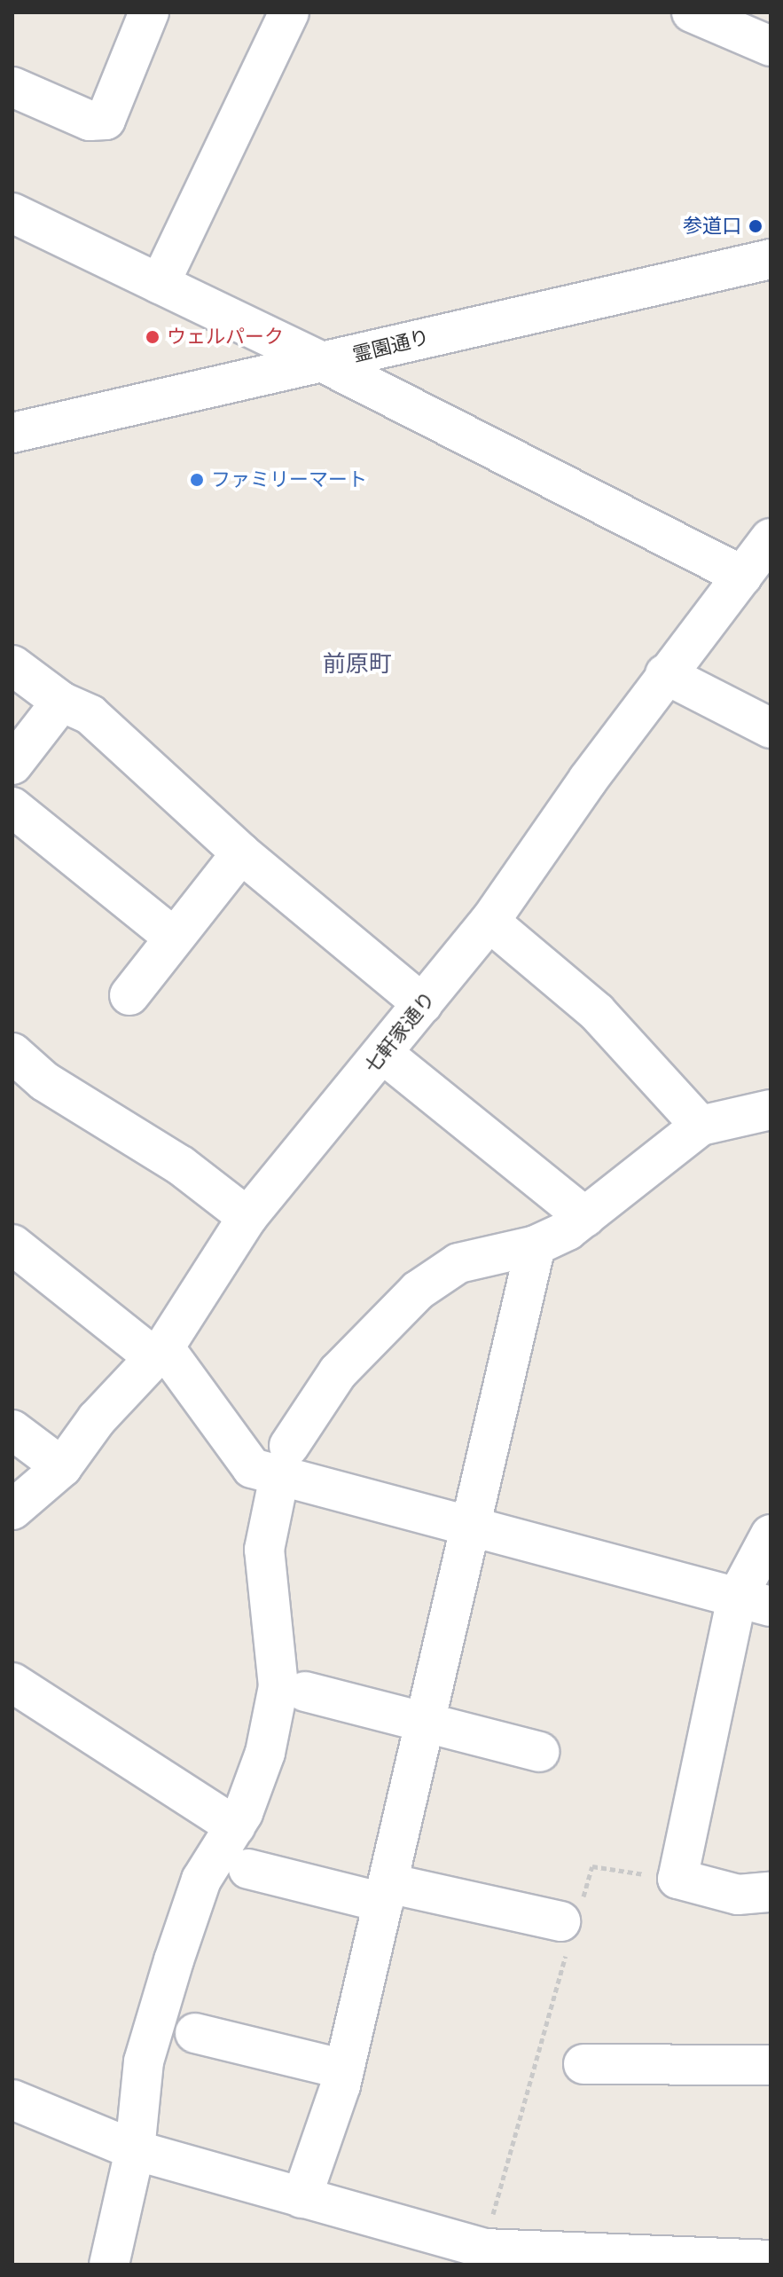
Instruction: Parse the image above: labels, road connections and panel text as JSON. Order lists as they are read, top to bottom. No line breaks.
{"streets":{"street":["霊園通り","七軒家通り"]},"districts":["前原町"],"places":["参道口","ウェルパーク","ファミリーマート"]}
